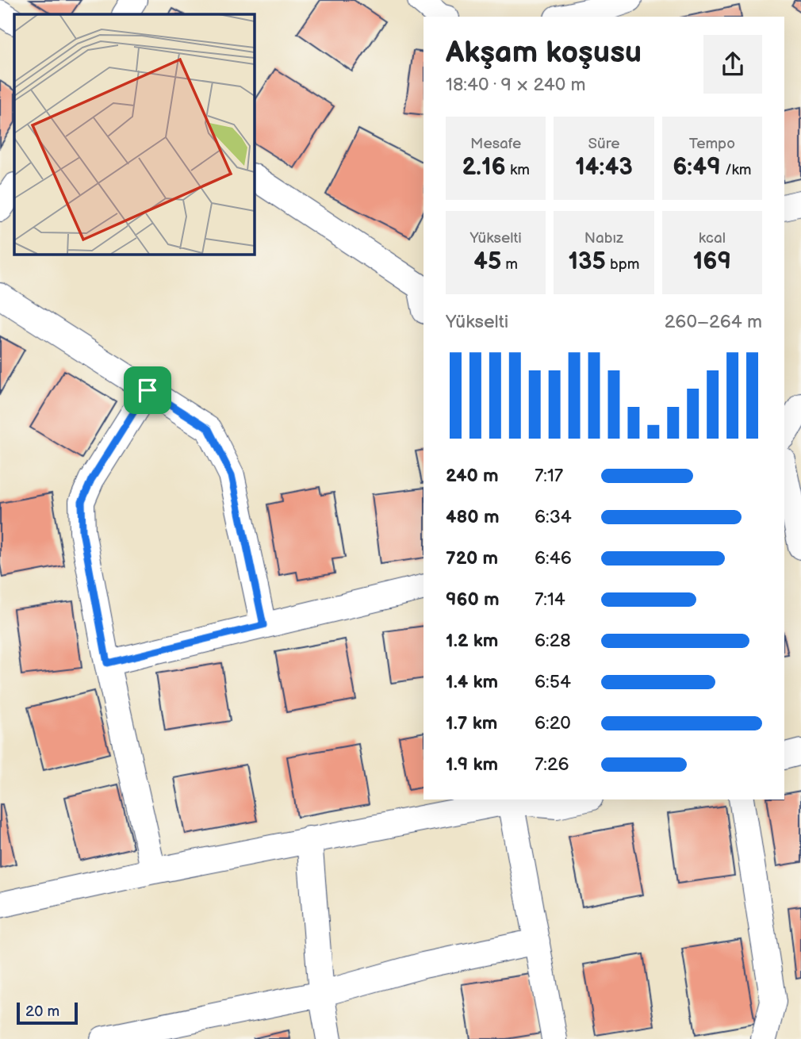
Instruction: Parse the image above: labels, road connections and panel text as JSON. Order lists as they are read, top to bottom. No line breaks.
{"scale_bar":"20 m","page":{"heading":["Akşam koşusu","18:40 · 9 × 240 m"],"stats":[["Mesafe","2.16 km"],["Süre","14:43"],["Tempo","6:49 /km"],["Yükselti","45 m"],["Nabız","135 bpm"],["kcal","169"]],"chart":["Yükselti","260–264 m"],"list":[{"name":"240 m","note":"7:17"},{"name":"480 m","note":"6:34"},{"name":"720 m","note":"6:46"},{"name":"960 m","note":"7:14"},{"name":"1.2 km","note":"6:28"},{"name":"1.4 km","note":"6:54"},{"name":"1.7 km","note":"6:20"},{"name":"1.9 km","note":"7:26"}],"scale":"20 m"}}
